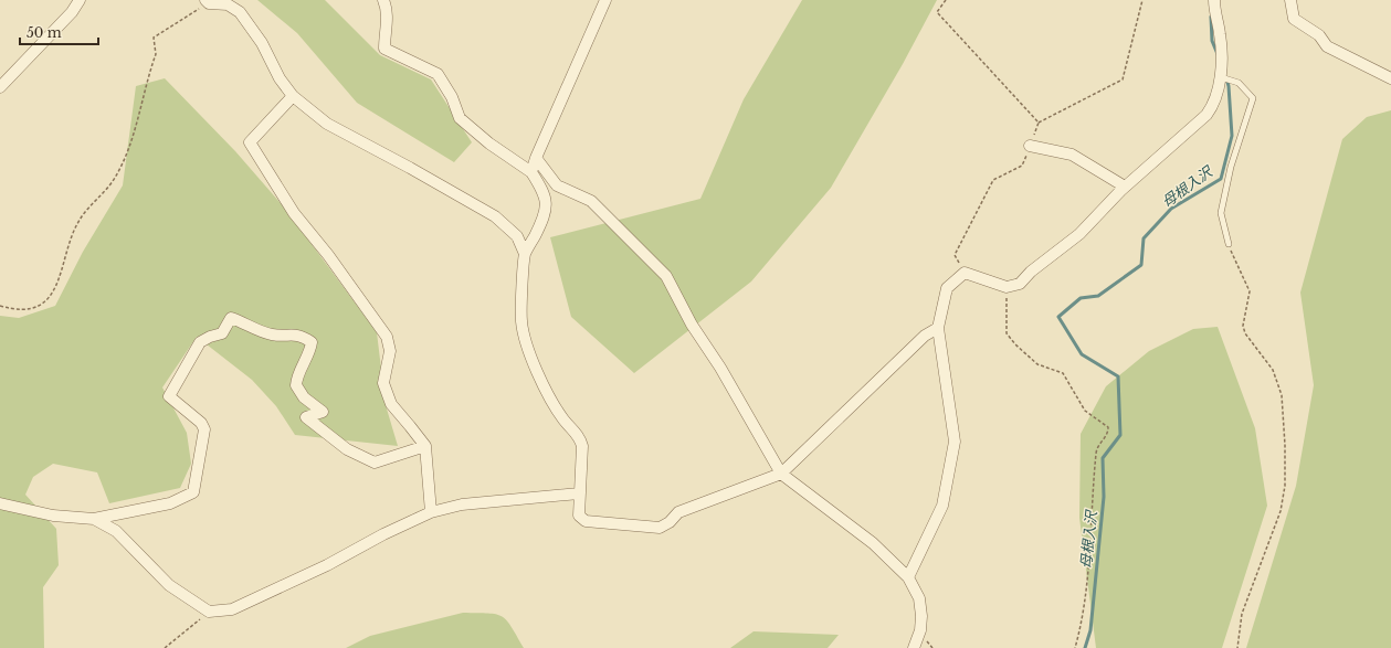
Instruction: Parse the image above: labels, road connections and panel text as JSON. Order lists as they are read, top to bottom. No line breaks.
{"water":["母根入沢"],"scale_bar":"50 m"}
